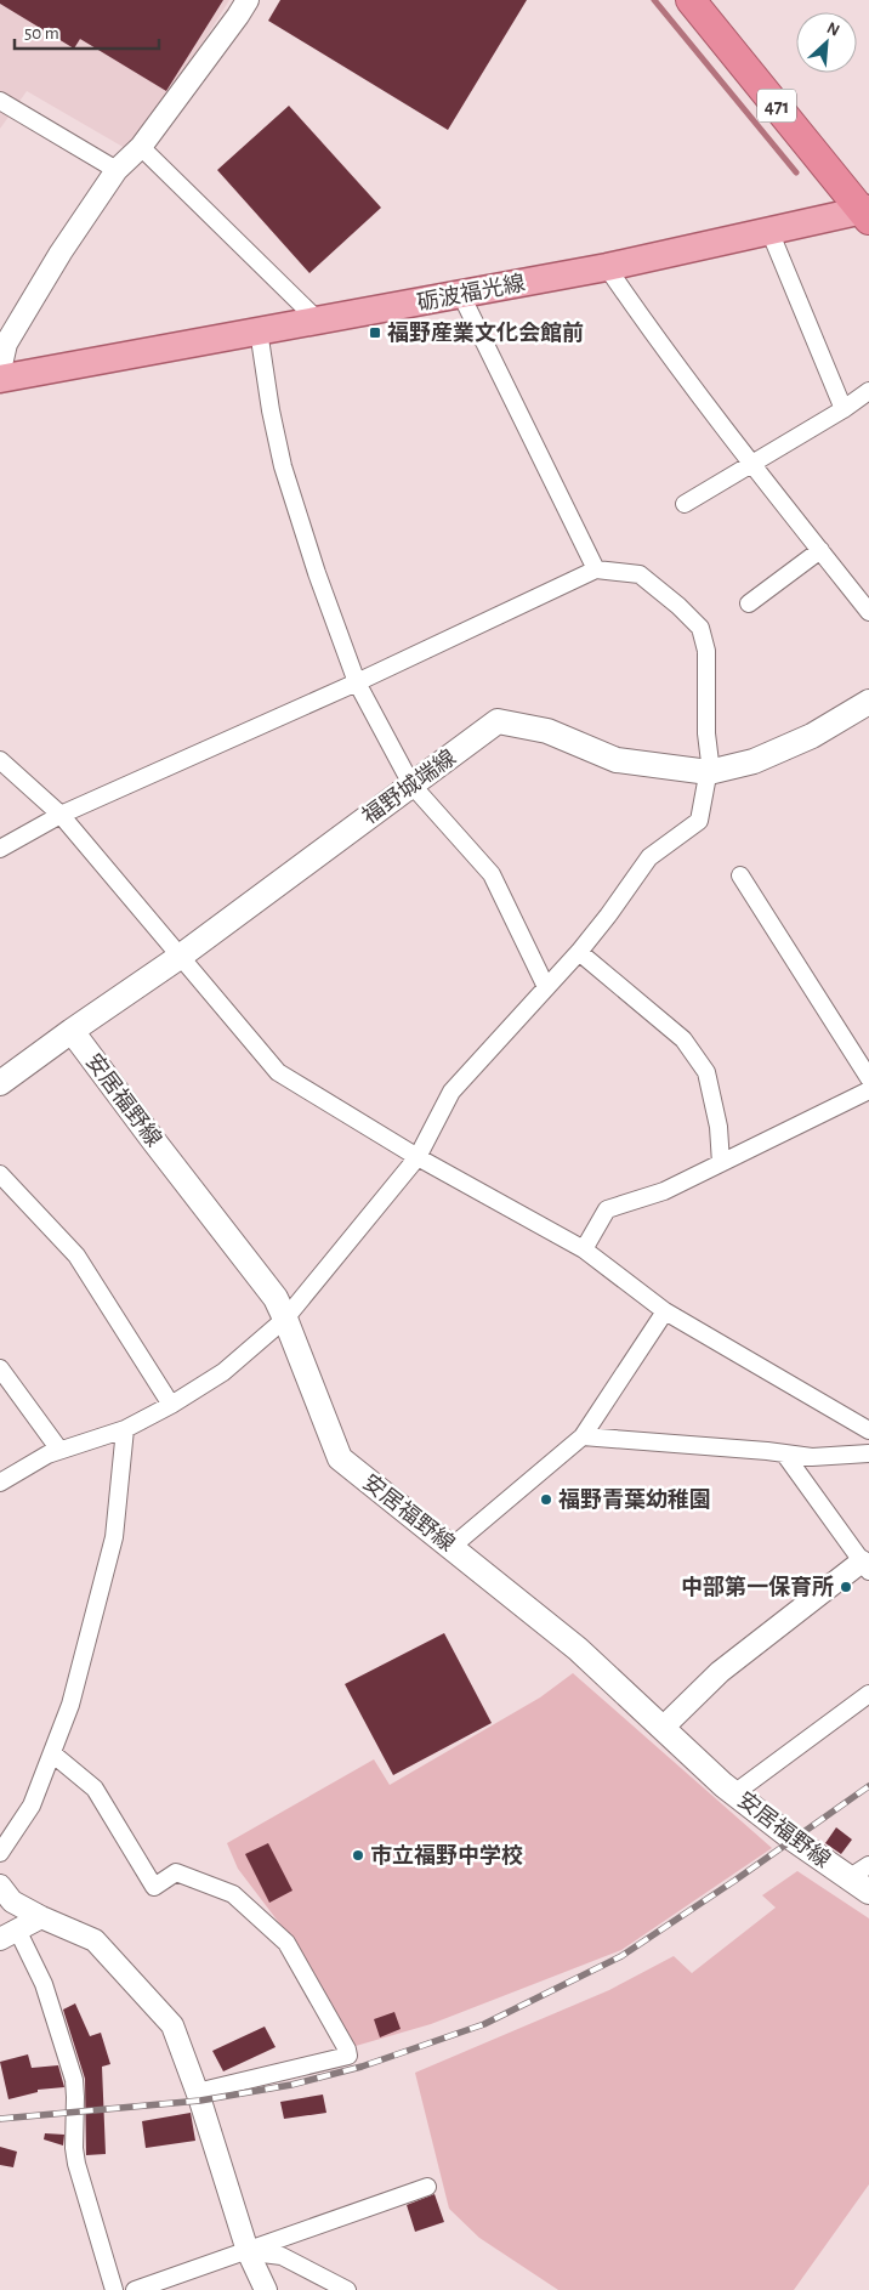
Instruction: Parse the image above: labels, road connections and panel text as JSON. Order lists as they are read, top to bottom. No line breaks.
{"streets":{"highway":["471"],"main road":["砺波福光線","福野城端線","安居福野線"]},"crossings":[["471","砺波福光線"],["福野城端線","安居福野線"]],"places":{"transit":["福野産業文化会館前"],"other":["福野青葉幼稚園","中部第一保育所","市立福野中学校"]},"scale_bar":"50 m","north":"top right"}
